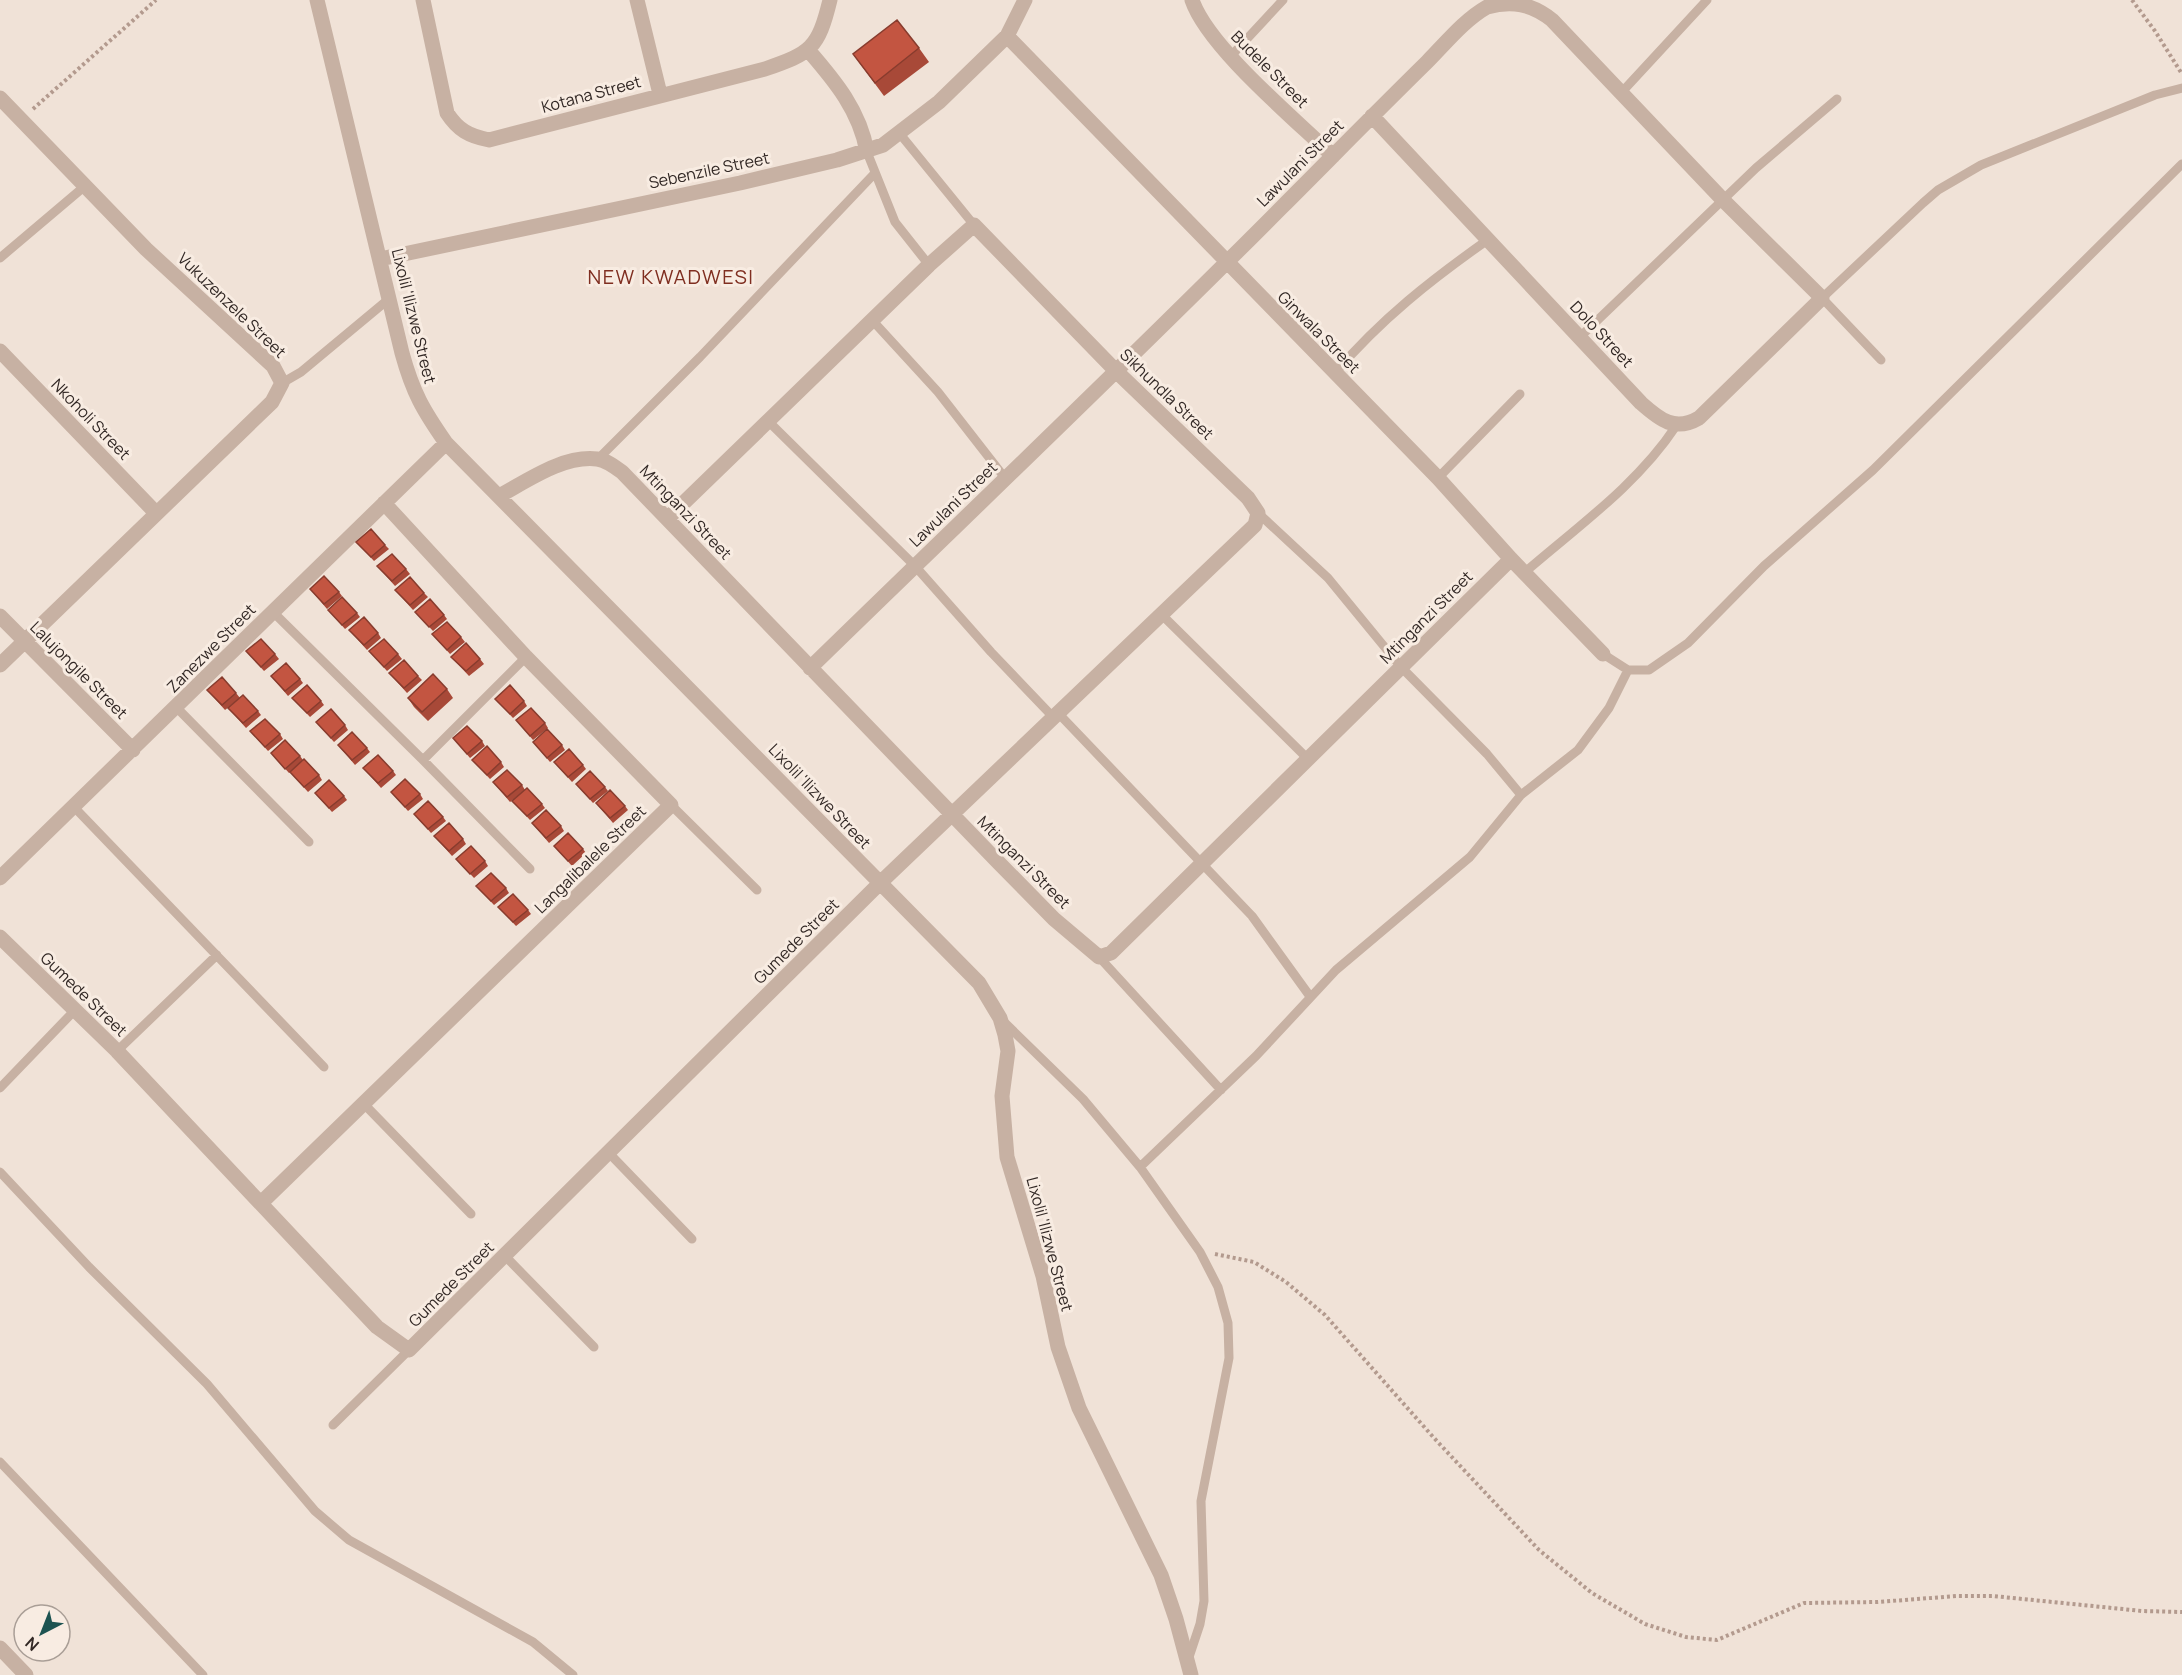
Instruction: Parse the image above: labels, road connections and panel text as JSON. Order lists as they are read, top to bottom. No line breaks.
{"streets":{"street":["Budele Street","Kotana Street","Lawulani Street","Sebenzile Street","Vukuzenzele Street","Lixolil 'Ilizwe Street","Ginwala Street","Dolo Street","Sikhundla Street","Nkoholi Street","Mtinganzi Street","Zanezwe Street","Lalujongile Street","Langalibalele Street","Gumede Street"]},"crossings":[["Budele Street","Lawulani Street"],["Lawulani Street","Ginwala Street"],["Lawulani Street","Dolo Street"],["Lawulani Street","Sikhundla Street"],["Lawulani Street","Mtinganzi Street"],["Sebenzile Street","Lixolil 'Ilizwe Street"],["Sebenzile Street","Ginwala Street"],["Vukuzenzele Street","Nkoholi Street"],["Vukuzenzele Street","Lalujongile Street"],["Lixolil 'Ilizwe Street","Zanezwe Street"],["Lixolil 'Ilizwe Street","Gumede Street"],["Ginwala Street","Mtinganzi Street"],["Zanezwe Street","Lalujongile Street"],["Zanezwe Street","Langalibalele Street"],["Langalibalele Street","Gumede Street"]],"districts":["NEW KWADWESI"],"north":"bottom left"}
